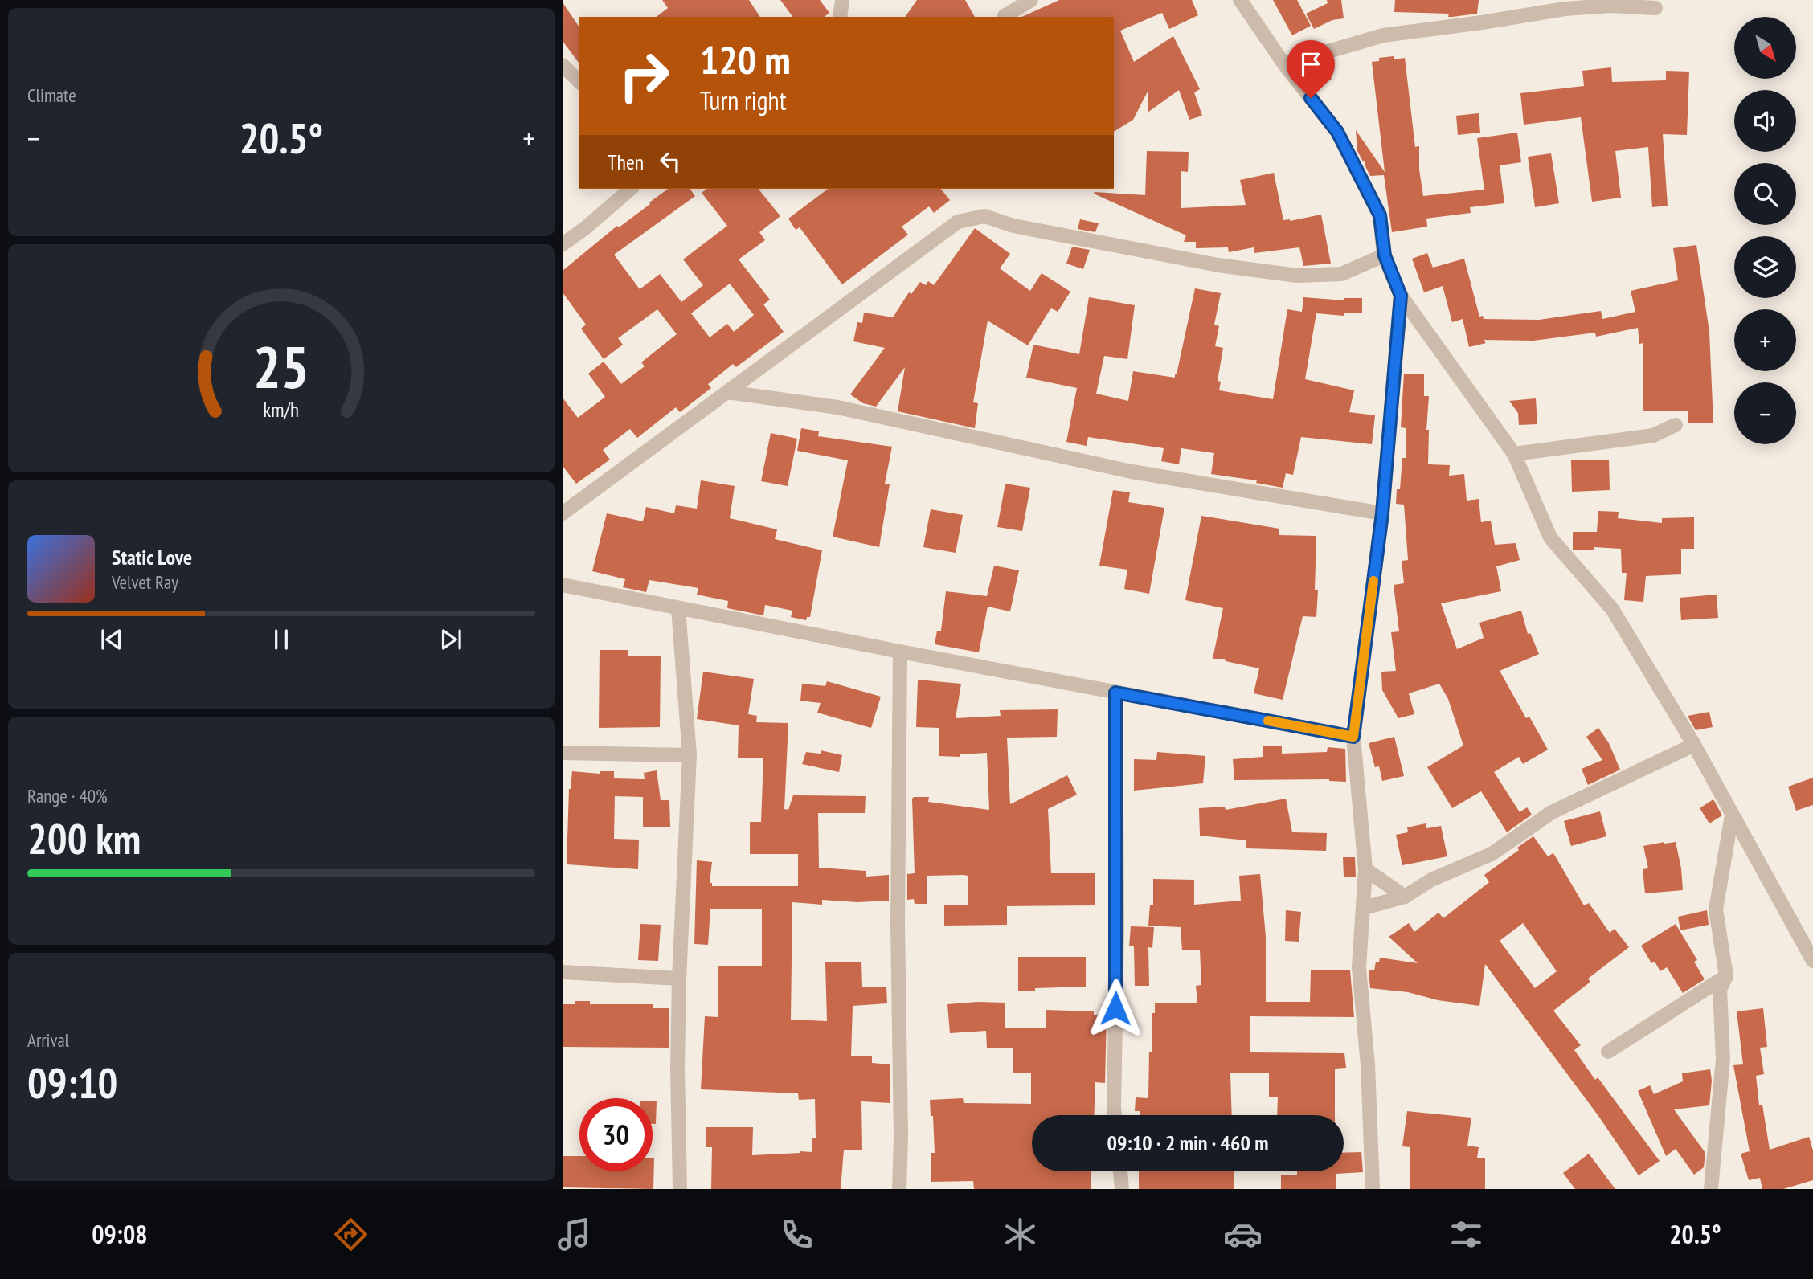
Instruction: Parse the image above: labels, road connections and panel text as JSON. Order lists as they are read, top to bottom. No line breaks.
{"north":"bottom right","page":{"tile":["Climate",["Range · 40%","200 km"],["Arrival","09:10"]],"map_buttons":["+","−"],"turn":["120 m","Turn right"],"heat":["−","20.5°","+"],"then":"Then","song":["Static Love","Velvet Ray"],"limit":"30","trip":"09:10 · 2 min · 460 m","tabs":["09:08","20.5°"],"gauge":["25","km/h"]}}
